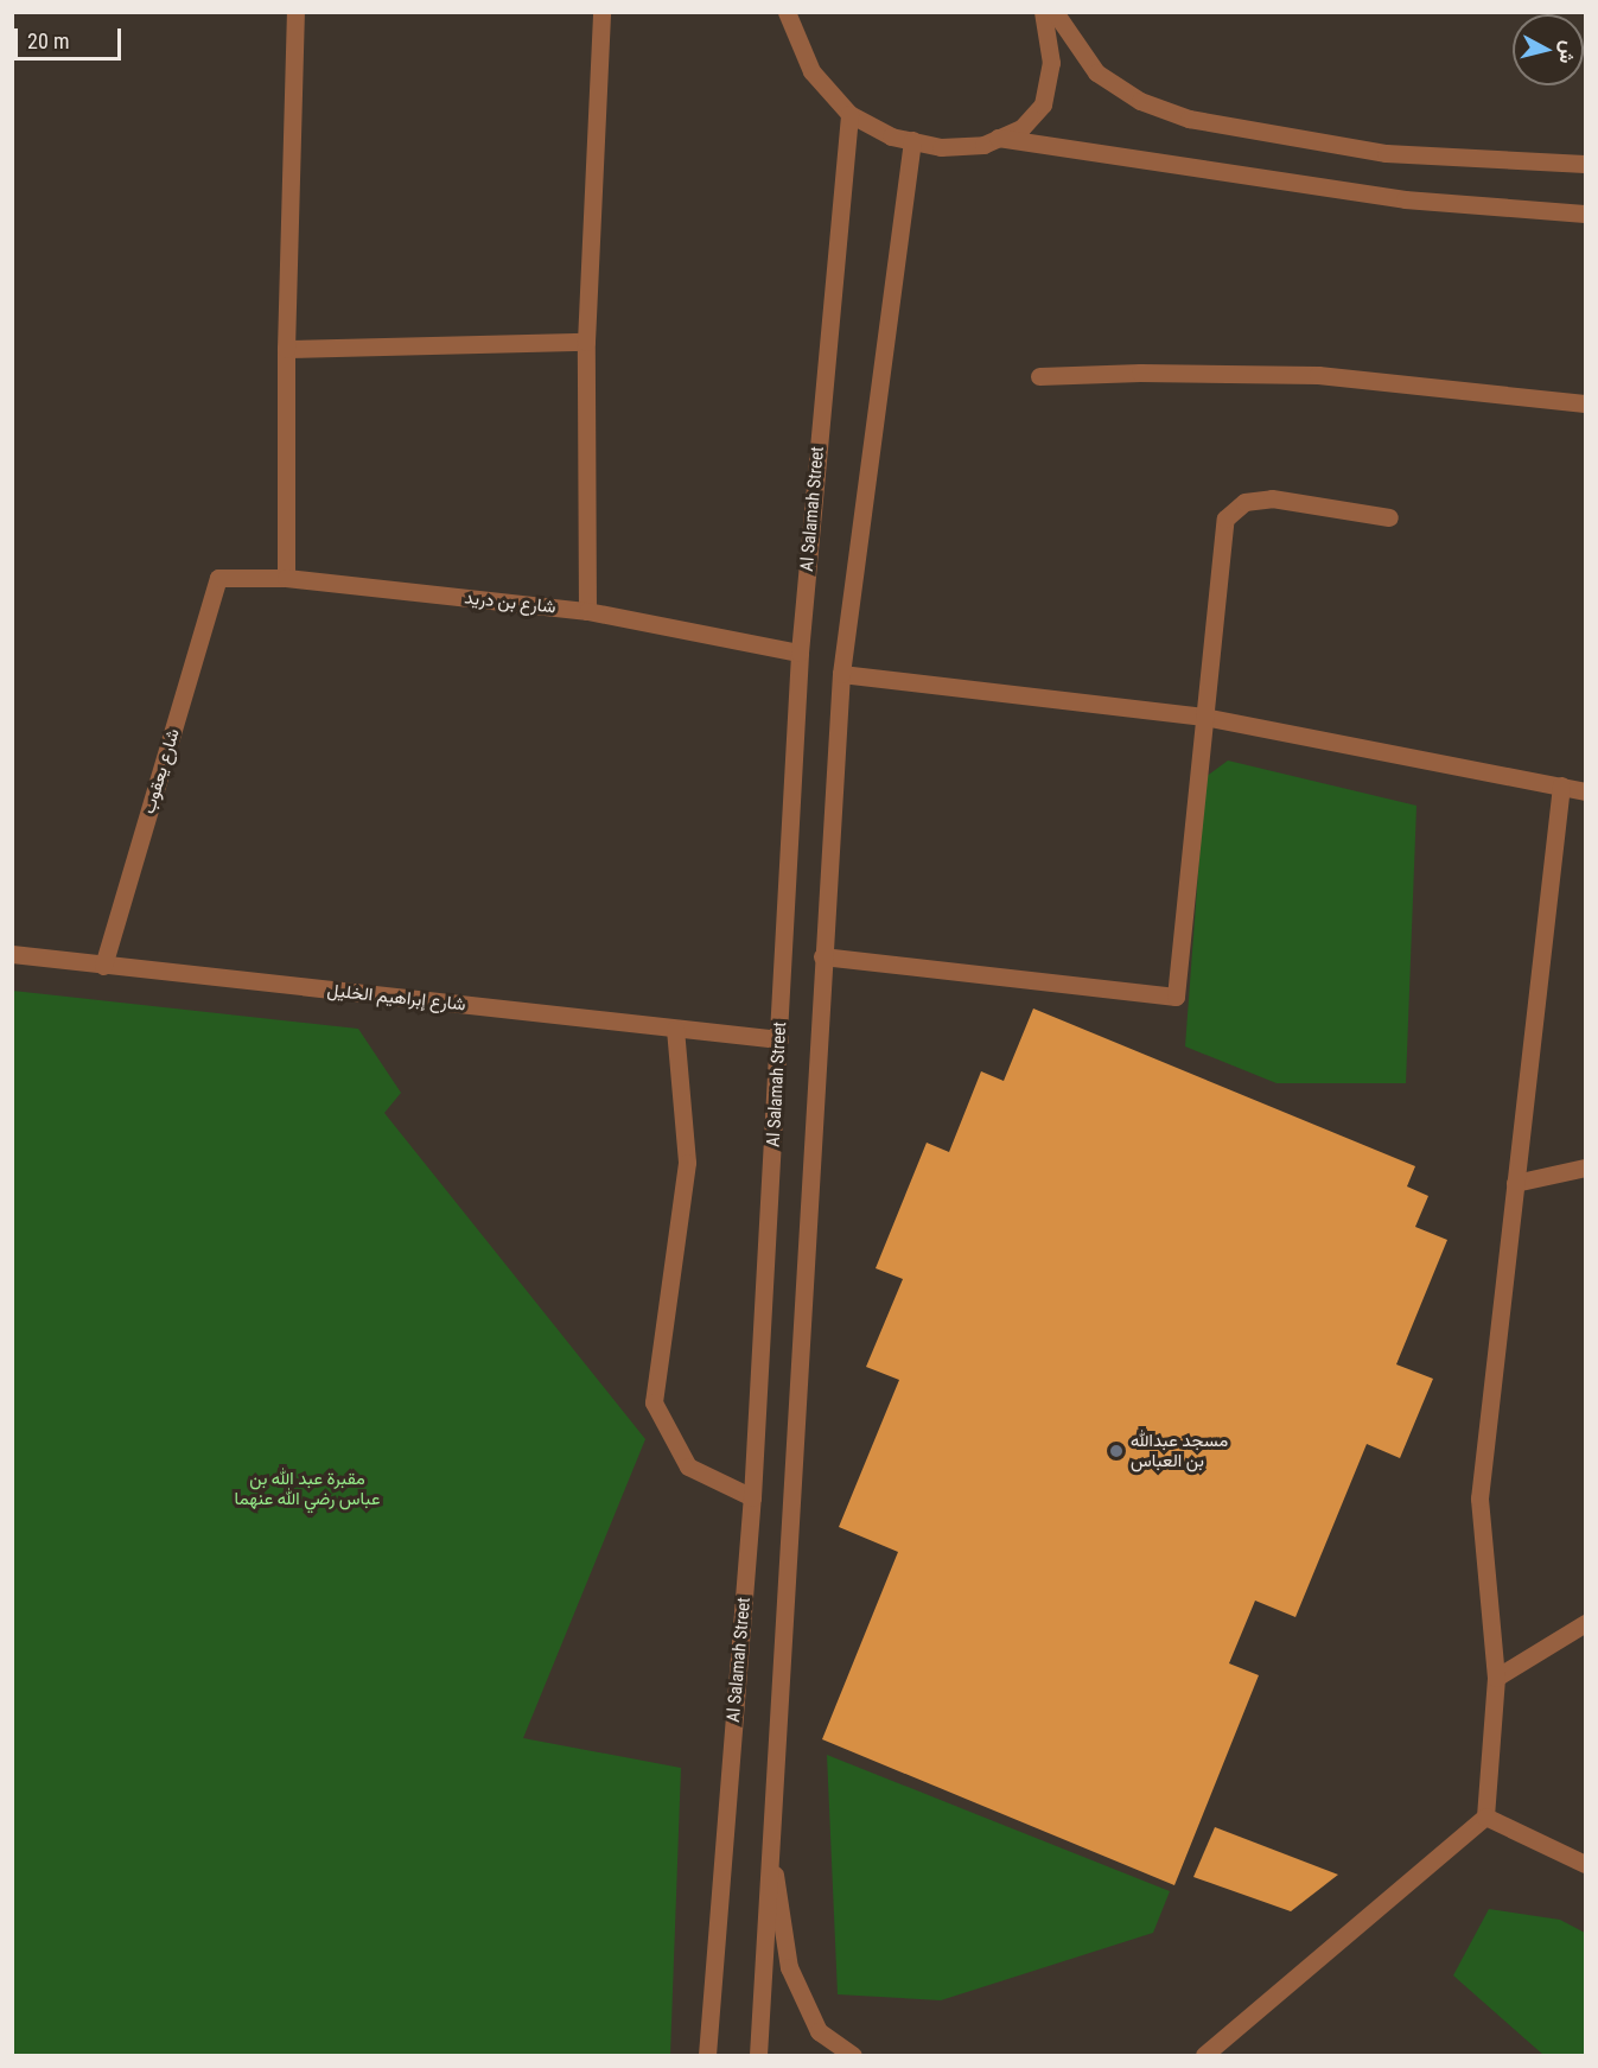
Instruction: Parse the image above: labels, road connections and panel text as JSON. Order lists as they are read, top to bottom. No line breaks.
{"streets":{"street":["Al Salamah Street","شارع بن دريد","شارع يعقوب","شارع إبراهيم الخليل"]},"crossings":[["Al Salamah Street","شارع بن دريد"],["Al Salamah Street","شارع إبراهيم الخليل"],["شارع بن دريد","شارع يعقوب"],["شارع يعقوب","شارع إبراهيم الخليل"]],"parks":["مقبرة عبد الله بن عباس رضي الله عنهما"],"places":["مسجد عبدالله بن العباس"],"scale_bar":"20 m","north":"right"}
